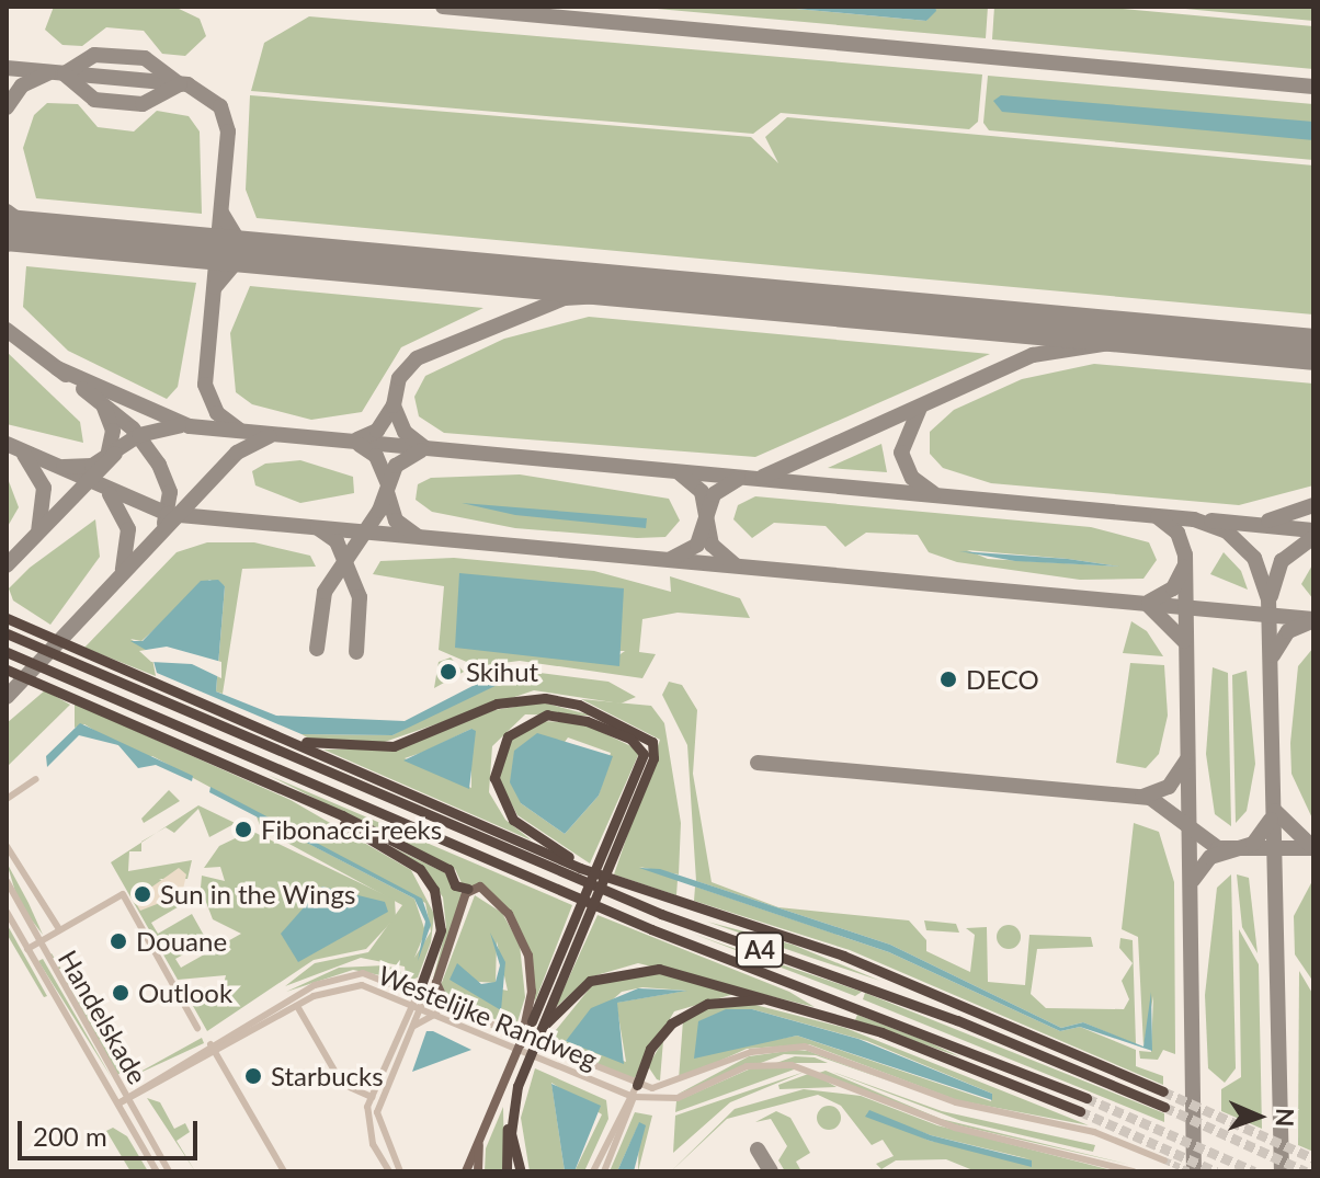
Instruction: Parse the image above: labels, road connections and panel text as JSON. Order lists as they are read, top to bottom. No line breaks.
{"streets":{"highway":["A4"],"street":["Handelskade","Westelijke Randweg"]},"crossings":[["A4","Westelijke Randweg"],["Handelskade","Westelijke Randweg"]],"places":["Skihut","DECO","Fibonacci-reeks","Sun in the Wings","Douane","Outlook","Starbucks"],"scale_bar":"200 m","north":"right"}
